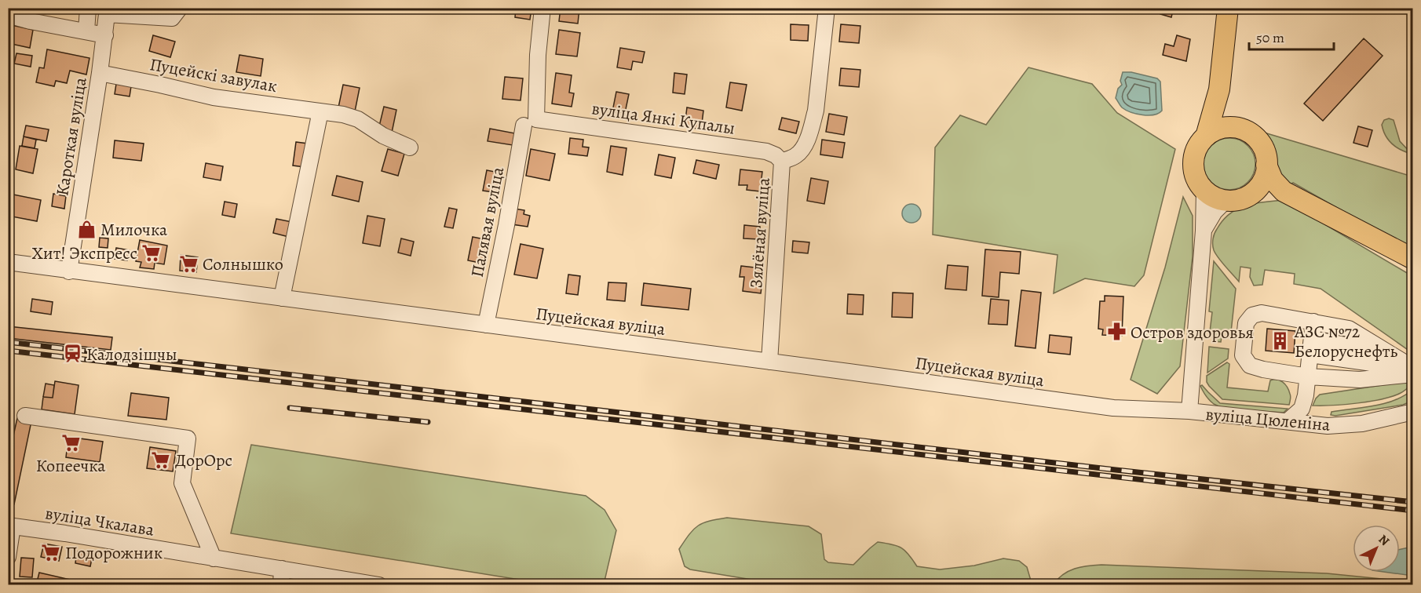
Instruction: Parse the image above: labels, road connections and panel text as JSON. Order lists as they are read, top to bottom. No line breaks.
{"streets":{"main road":["вуліца Цюленіна"],"street":["Пуцейскі завулак","вуліца Янкі Купалы","Кароткая вуліца","Палявая вуліца","Зялёная вуліца","Пуцейская вуліца","вуліца Чкалава"]},"crossings":[["Пуцейскі завулак","Кароткая вуліца"],["вуліца Янкі Купалы","Палявая вуліца"],["вуліца Янкі Купалы","Зялёная вуліца"],["Кароткая вуліца","Пуцейская вуліца"],["Палявая вуліца","Пуцейская вуліца"],["Зялёная вуліца","Пуцейская вуліца"],["Пуцейская вуліца","вуліца Цюленіна"]],"places":{"shop":["Милочка"],"supermarket":["Хит! Экспресс","Солнышко","Копеечка","ДорОрс","Подорожник"],"pharmacy":["Остров здоровья"],"building":["АЗС №72 Белоруснефть"],"station":["Калодзішчы"]},"scale_bar":"50 m","north":"top right"}
